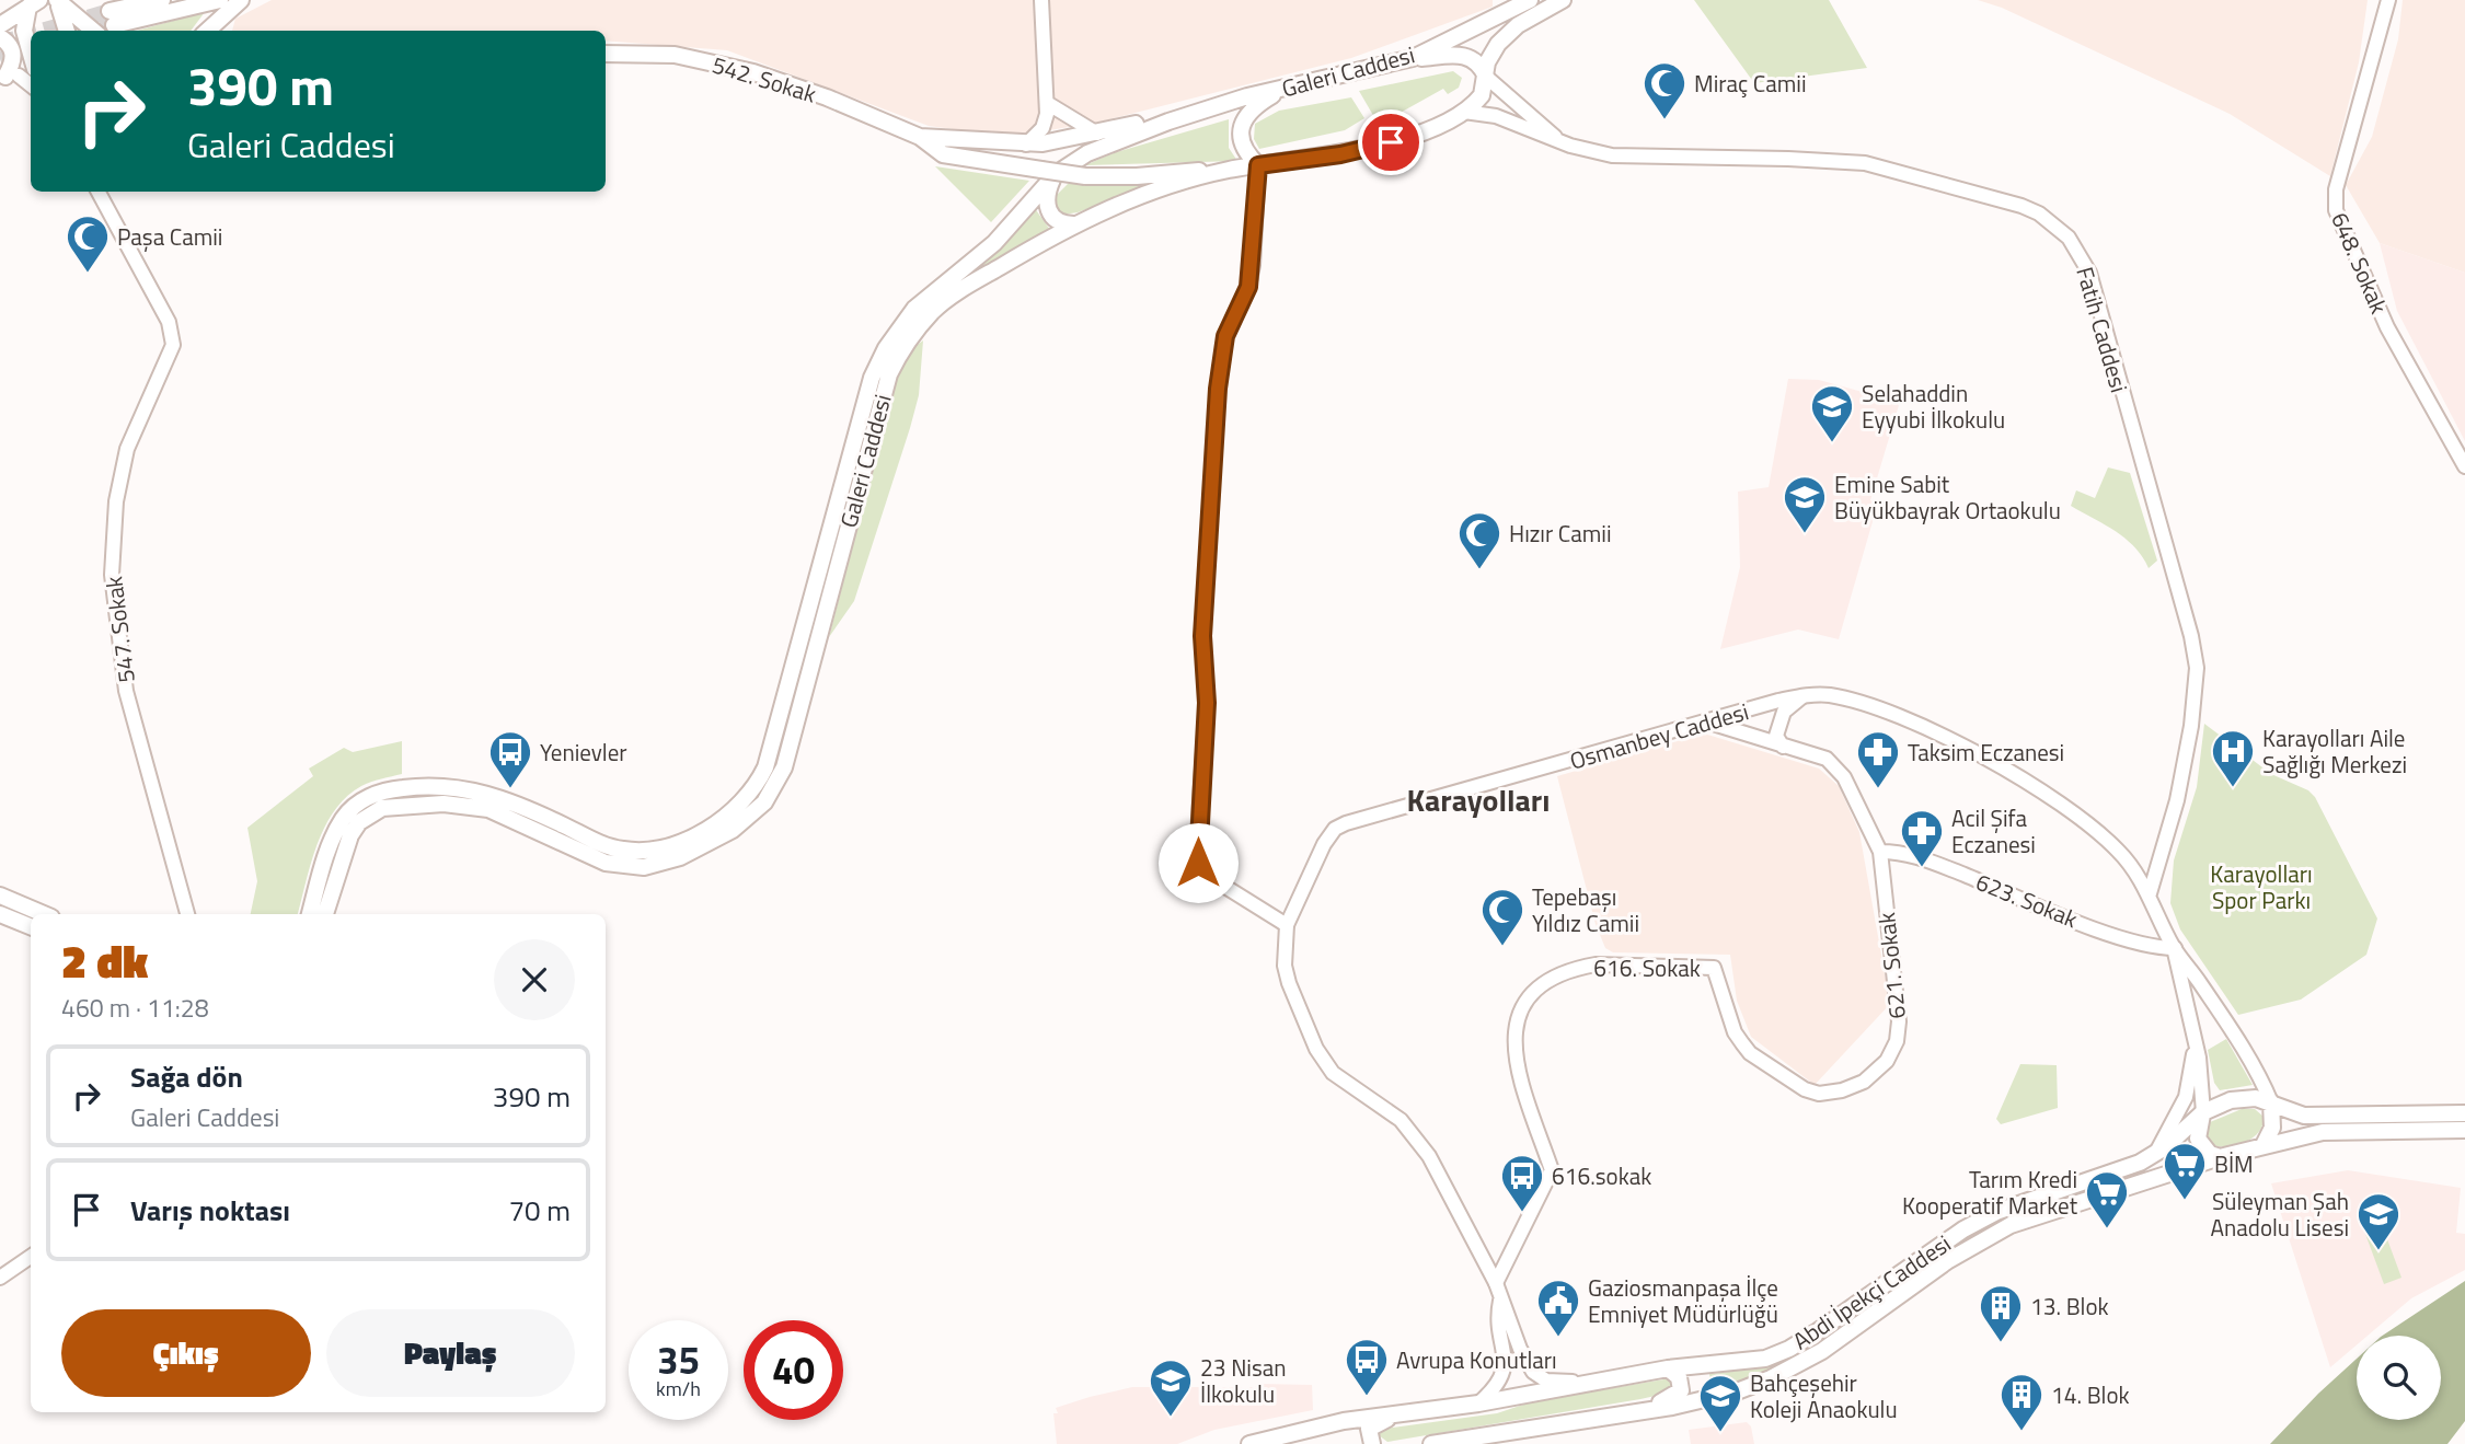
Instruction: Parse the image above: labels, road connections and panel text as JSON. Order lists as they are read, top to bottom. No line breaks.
{"streets":{"main road":["Galeri Caddesi","542. Sokak","Abdi İpekçi Caddesi"],"street":["648. Sokak","Fatih Caddesi","547. Sokak","Osmanbey Caddesi","623. Sokak","621. Sokak","616. Sokak"]},"crossings":[["Galeri Caddesi","Fatih Caddesi"],["Fatih Caddesi","Osmanbey Caddesi"],["Osmanbey Caddesi","623. Sokak"],["Osmanbey Caddesi","621. Sokak"],["Osmanbey Caddesi","616. Sokak"],["Osmanbey Caddesi","Abdi İpekçi Caddesi"],["623. Sokak","621. Sokak"],["621. Sokak","616. Sokak"]],"districts":["Karayolları"],"parks":["Karayolları Spor Parkı"],"places":{"mosque":["Miraç Camii","Paşa Camii","Hızır Camii","Tepebaşı Yıldız Camii"],"school or university":["Selahaddin Eyyubi İlkokulu","Emine Sabit Büyükbayrak Ortaokulu","Süleyman Şah Anadolu Lisesi","23 Nisan İlkokulu","Bahçeşehir Koleji Anaokulu"],"hospital":["Karayolları Aile Sağlığı Merkezi"],"bus stop":["Yenievler","616.sokak","Avrupa Konutları"],"pharmacy":["Taksim Eczanesi","Acil Şifa Eczanesi"],"supermarket":["BİM","Tarım Kredi Kooperatif Market"],"public building":["Gaziosmanpaşa İlçe Emniyet Müdürlüğü"],"building":["13. Blok","14. Blok"]},"page":{"turn":["390 m","Galeri Caddesi"],"heading":["2 dk","460 m · 11:28"],"list":[{"name":"Sağa dön","note":"Galeri Caddesi","value":"390 m"},{"name":"Varış noktası","value":"70 m"}],"buttons":["Çıkış","Paylaş"],"speed":"35 km/h","limit":"40"}}
